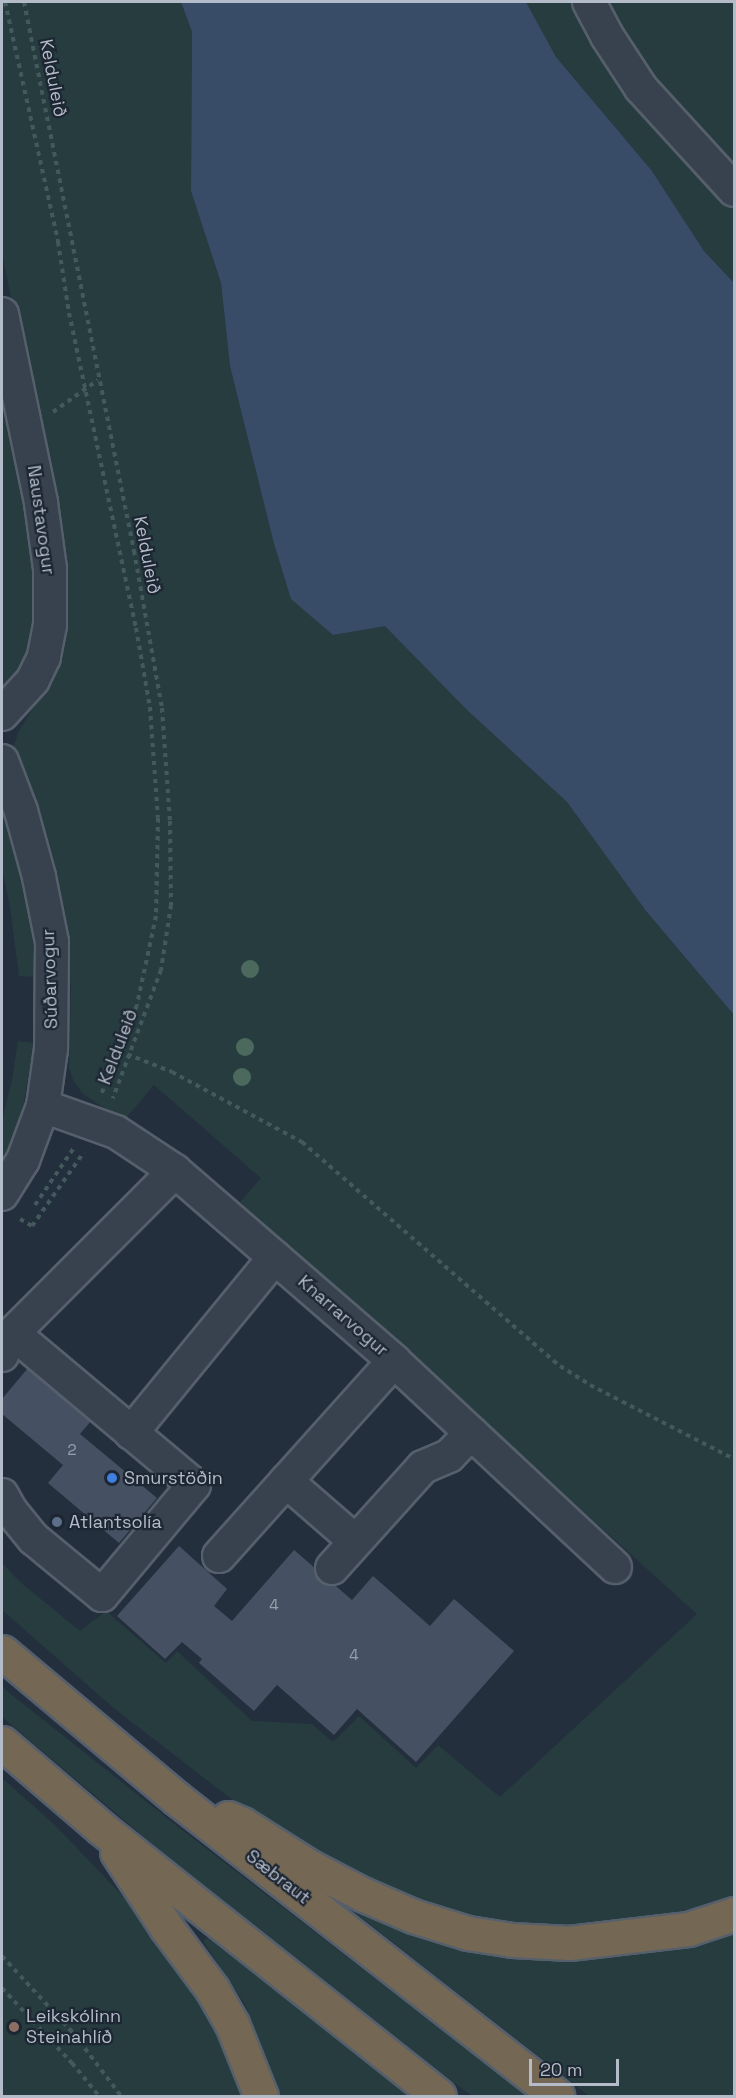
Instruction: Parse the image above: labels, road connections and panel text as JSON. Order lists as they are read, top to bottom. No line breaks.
{"streets":{"highway":["Sæbraut"],"street":["Naustavogur","Súðarvogur","Knarrarvogur"],"path":["Kelduleið"]},"crossings":[["Súðarvogur","Knarrarvogur"]],"places":["Smurstöðin","Atlantsolía","Leikskólinn Steinahlíð"],"house_numbers":["2","4","4"],"scale_bar":"20 m"}
